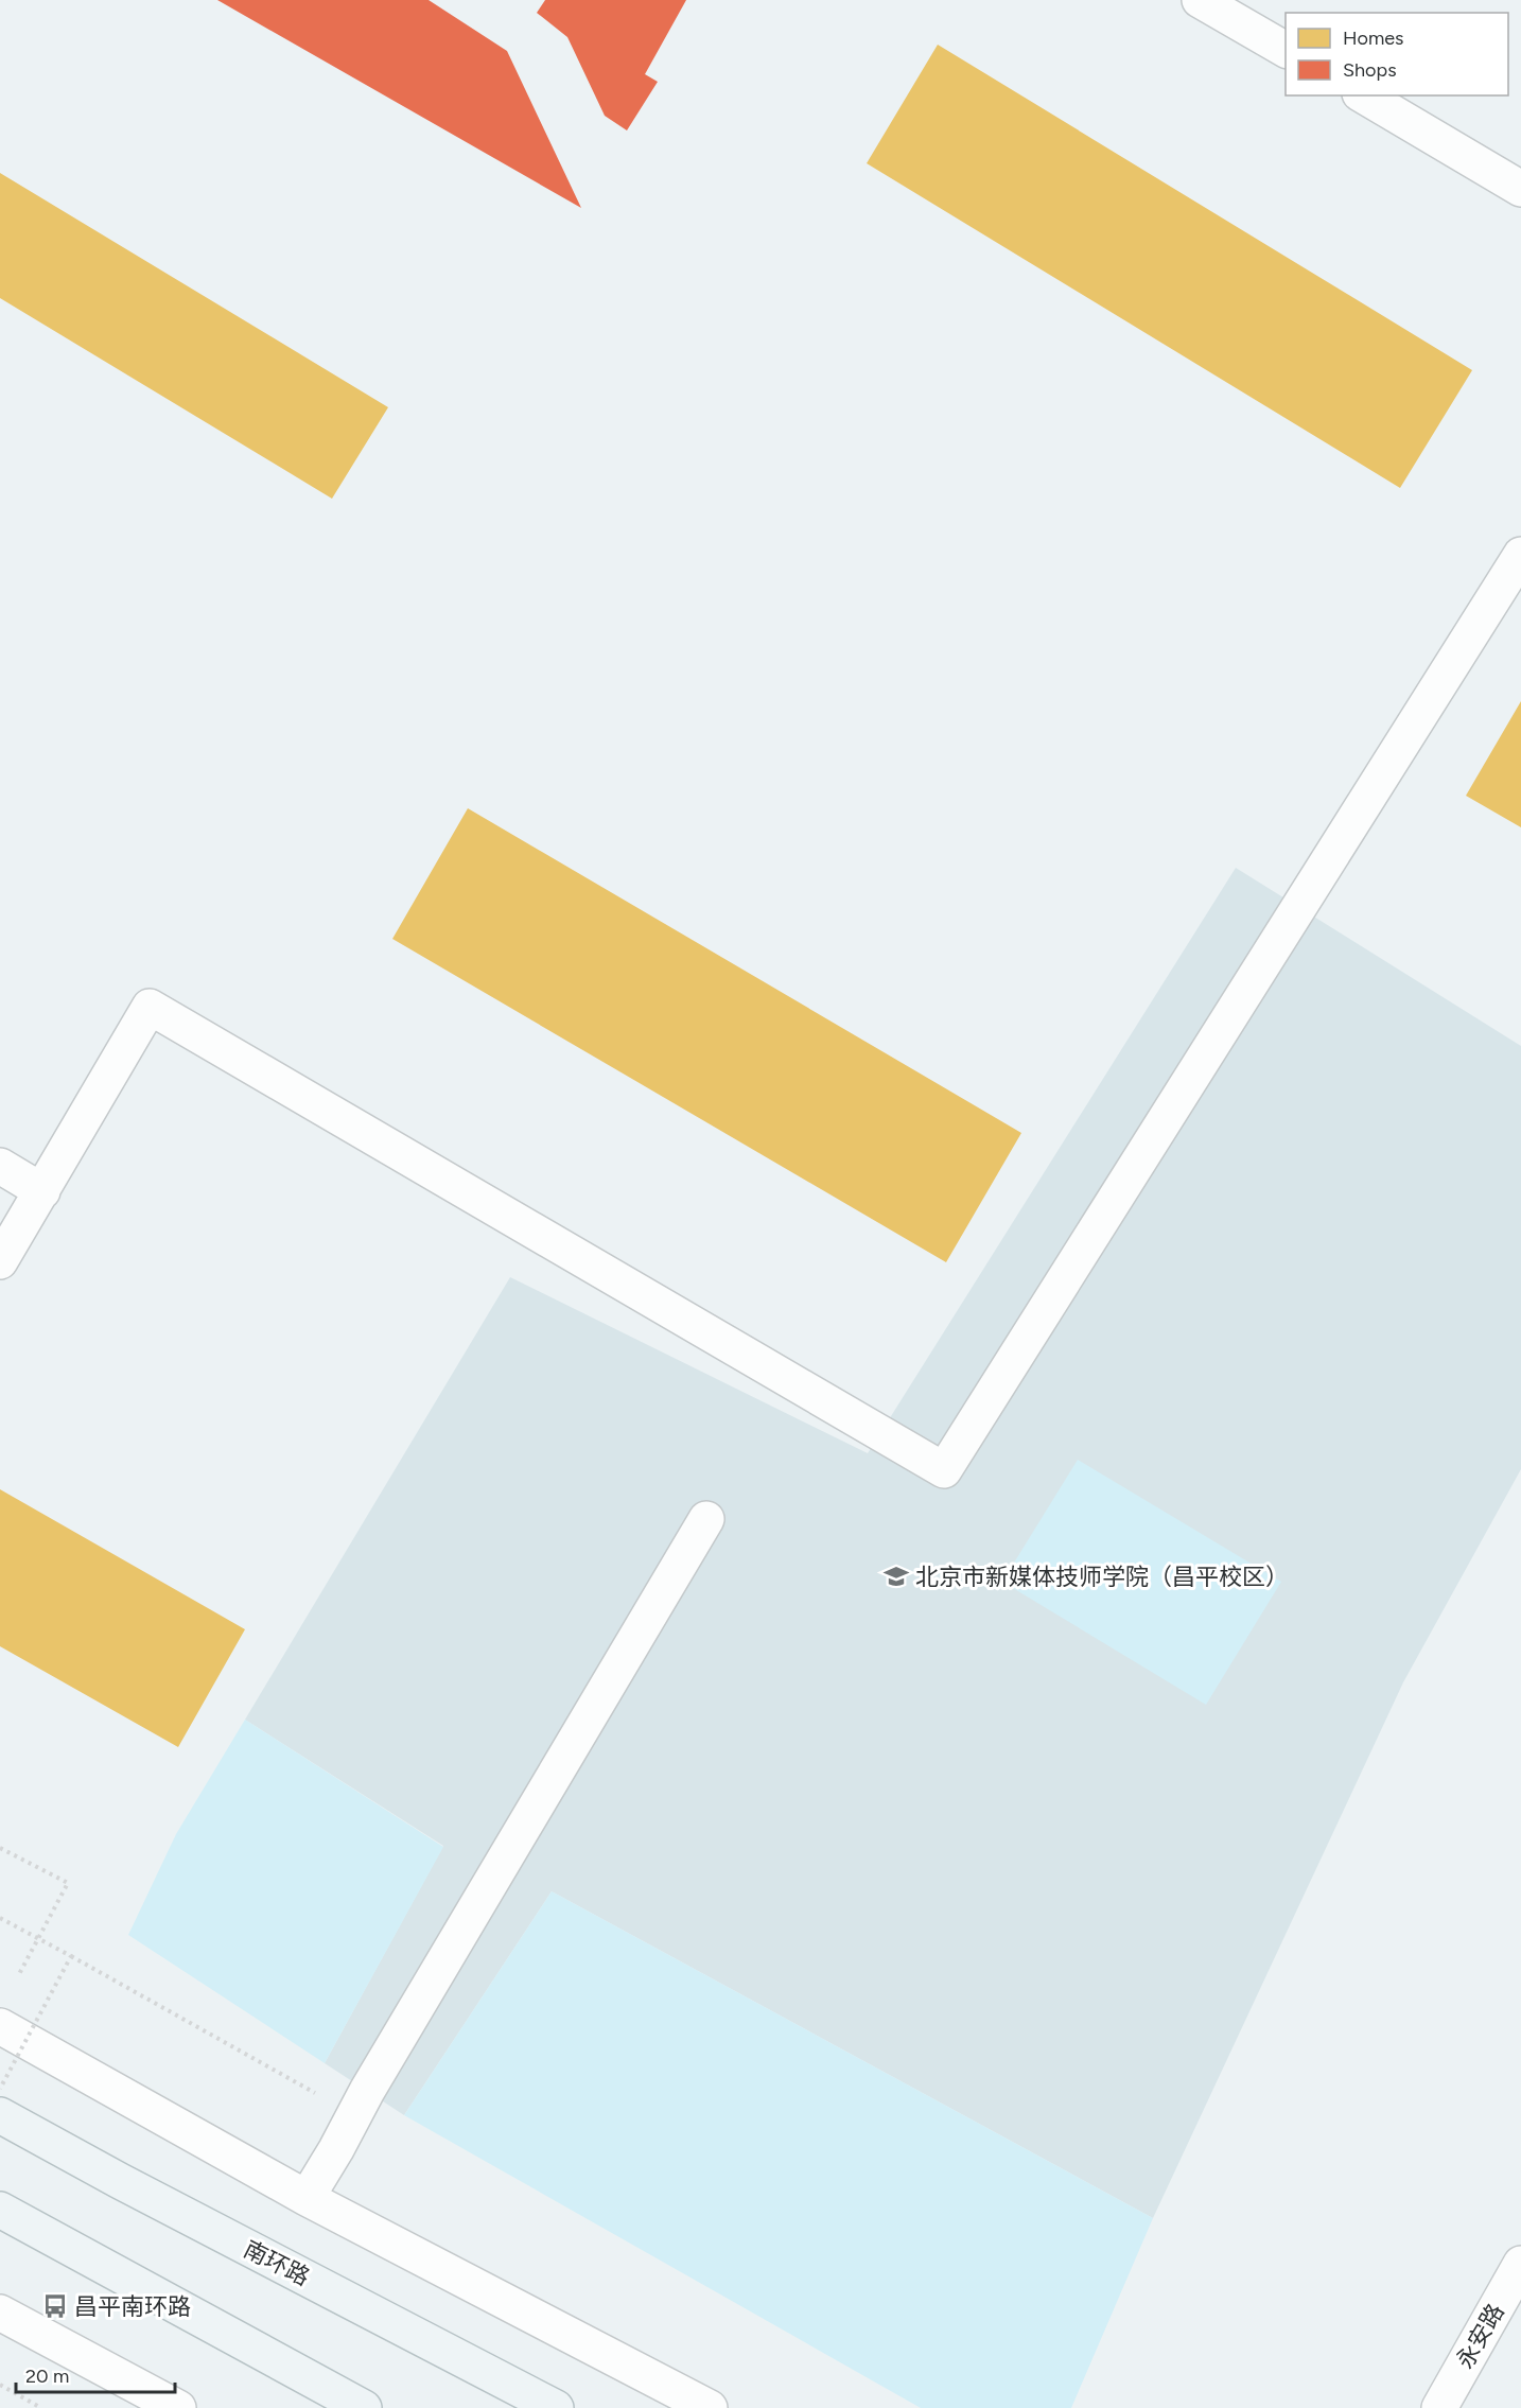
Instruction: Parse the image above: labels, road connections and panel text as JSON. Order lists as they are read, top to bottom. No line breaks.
{"streets":{"main road":["南环路"],"street":["永安路"]},"places":{"school or university":["北京市新媒体技师学院（昌平校区）"],"bus stop":["昌平南环路"]},"legend":["Homes","Shops"],"scale_bar":"20 m"}
